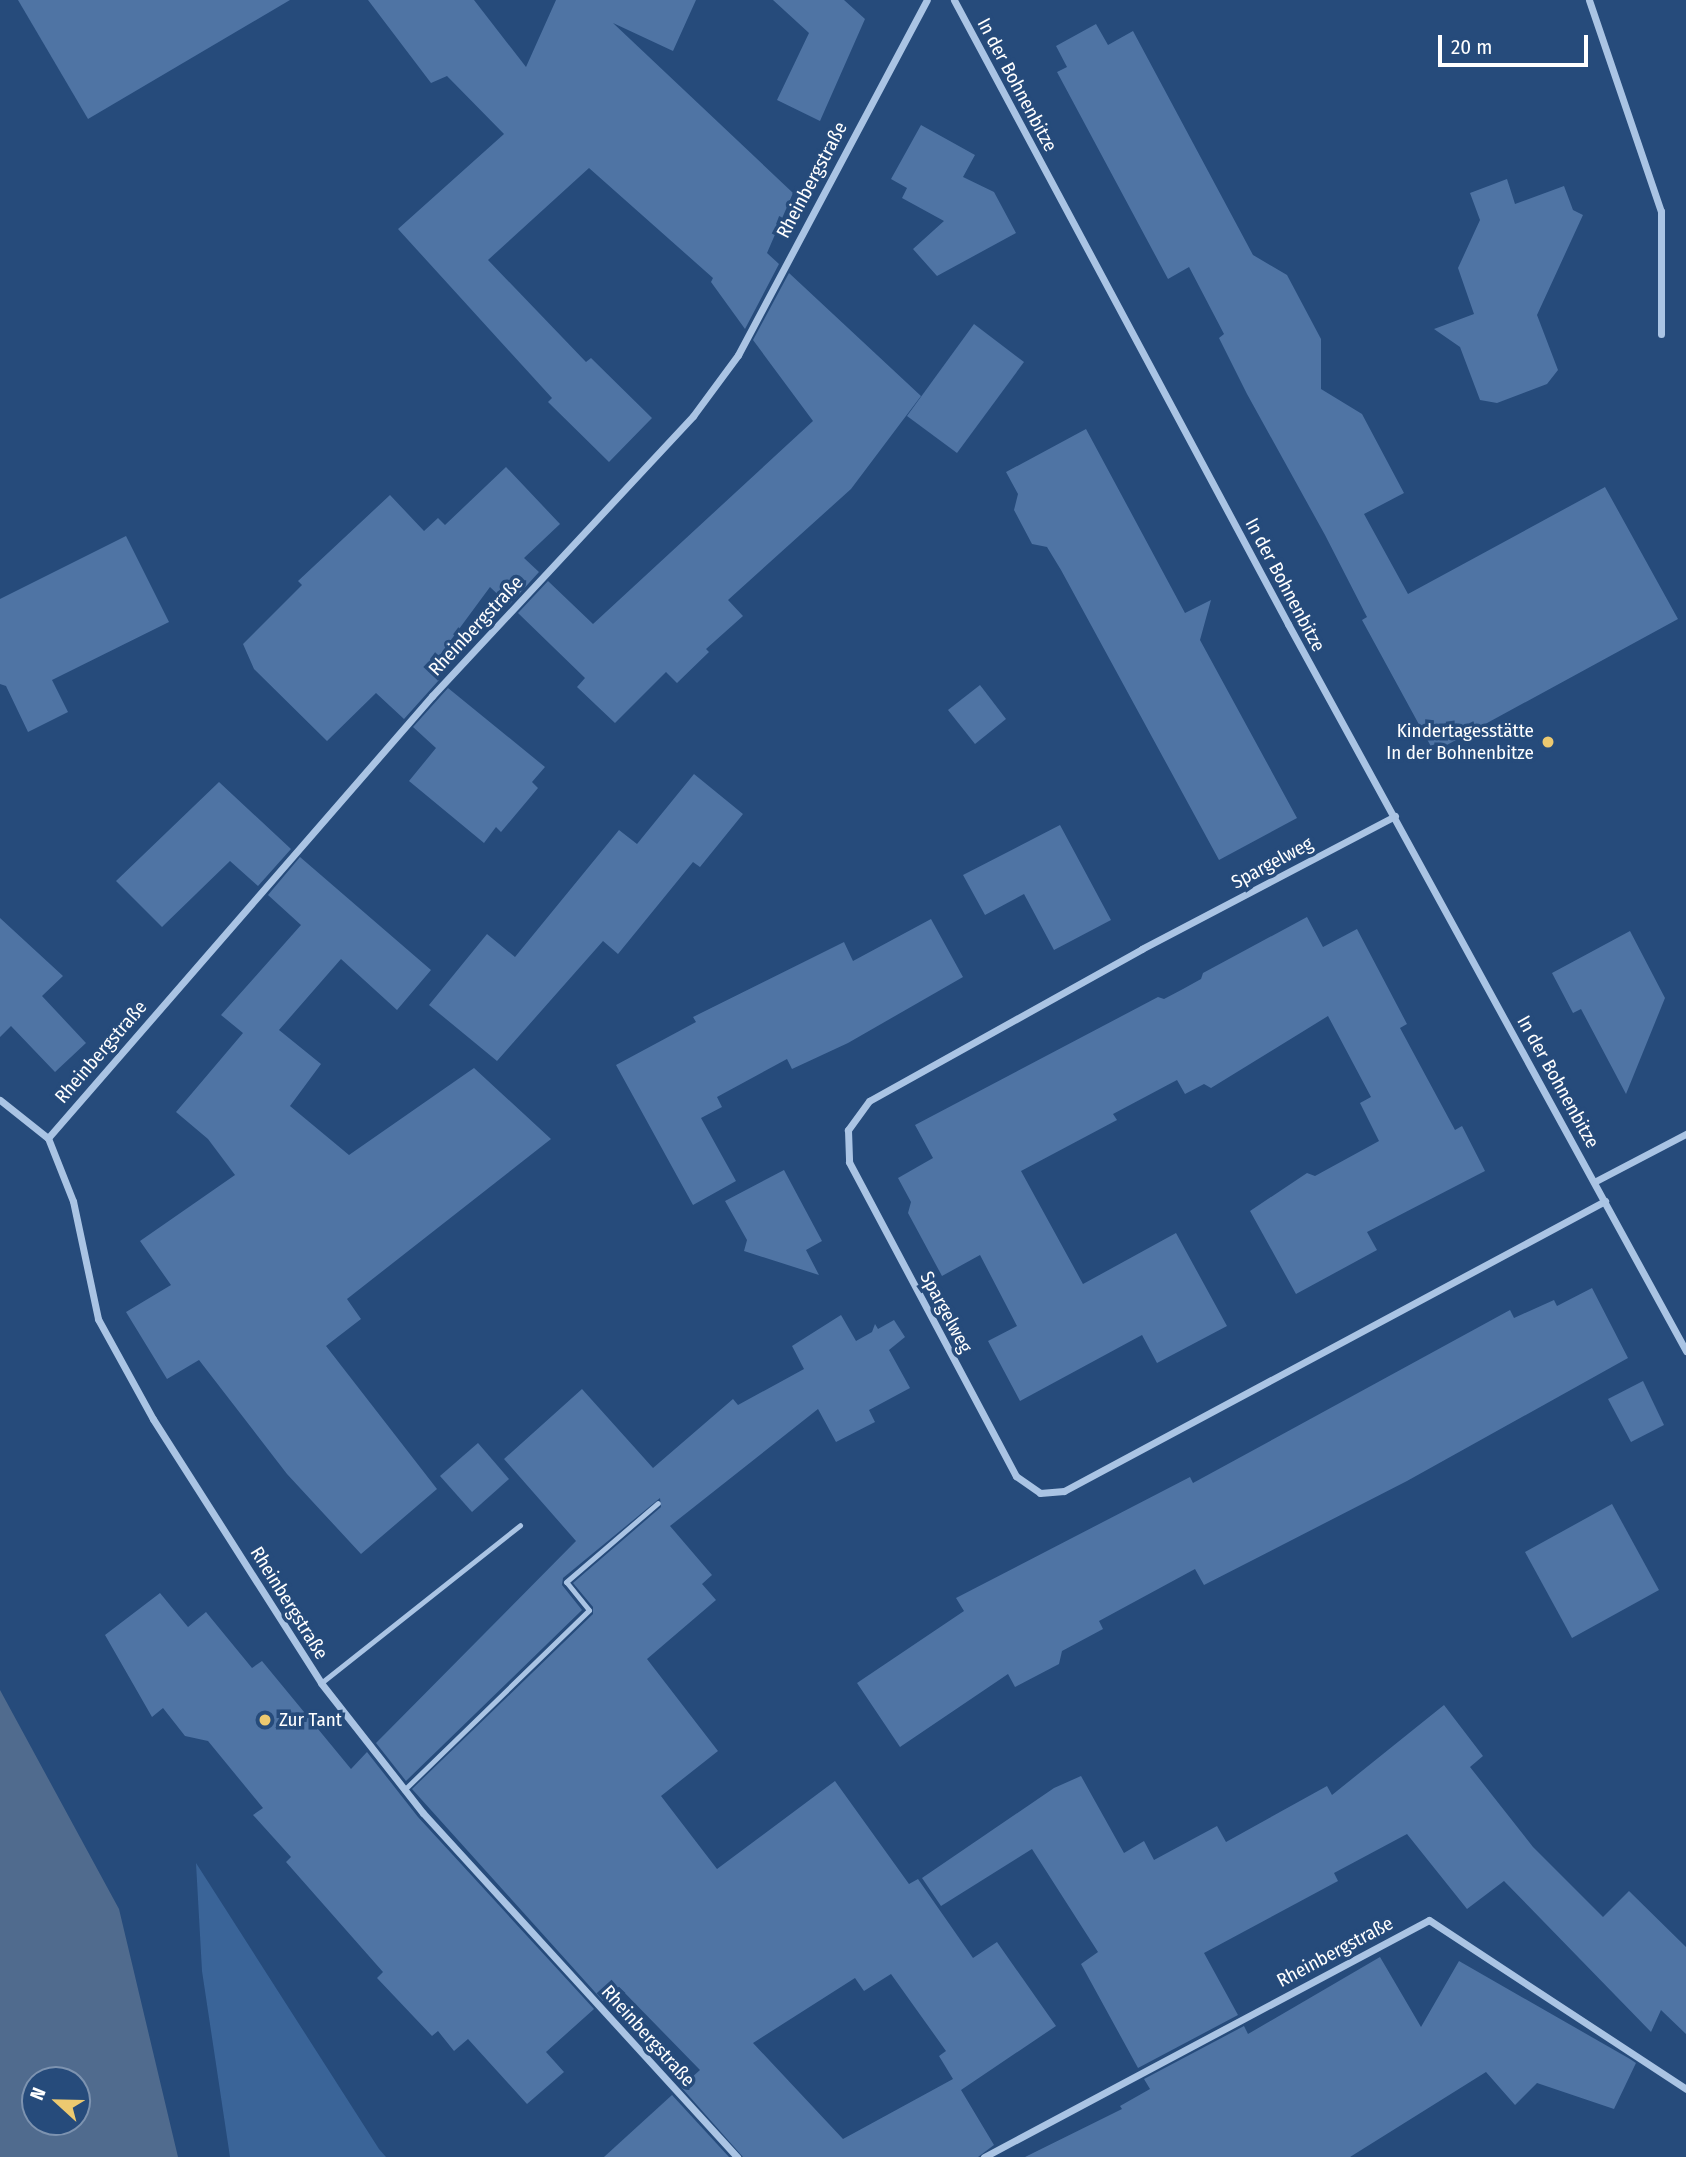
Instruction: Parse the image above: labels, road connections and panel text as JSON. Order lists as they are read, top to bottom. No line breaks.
{"streets":{"street":["In der Bohnenbitze","Rheinbergstraße","Spargelweg"]},"crossings":[["In der Bohnenbitze","Spargelweg"]],"places":["Kindertagesstätte In der Bohnenbitze","Zur Tant"],"scale_bar":"20 m","north":"left"}
